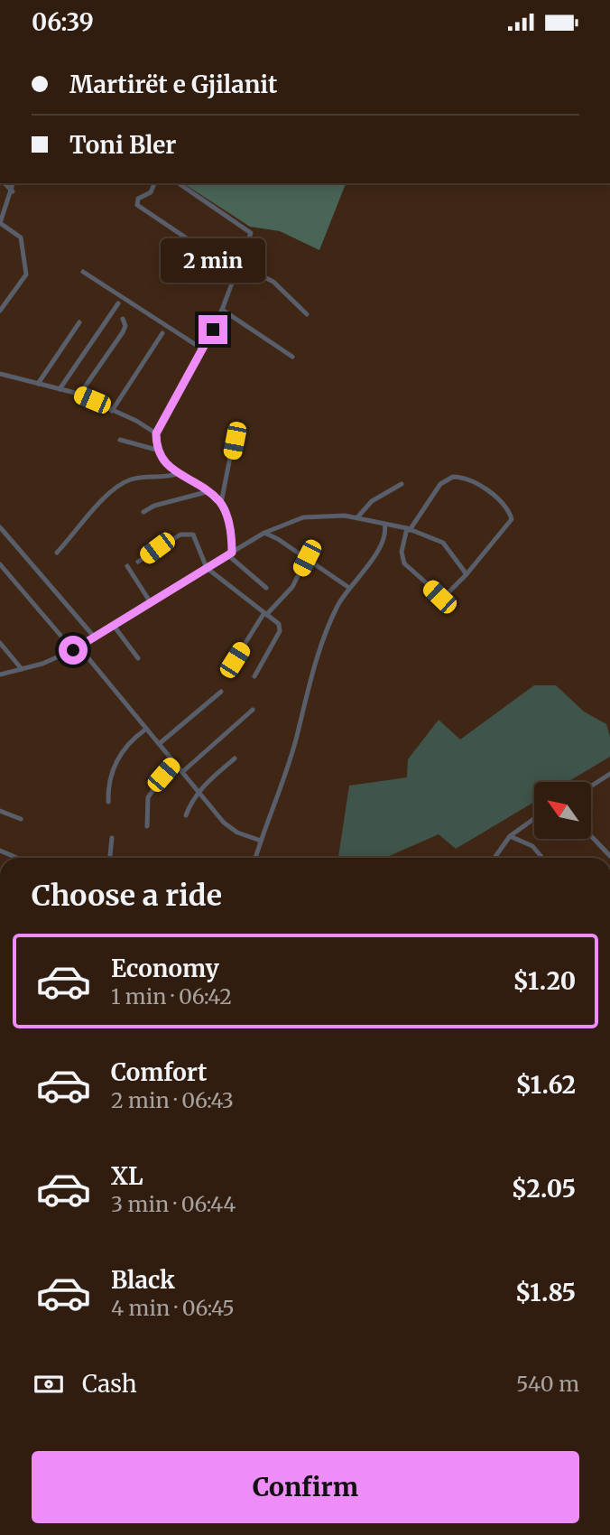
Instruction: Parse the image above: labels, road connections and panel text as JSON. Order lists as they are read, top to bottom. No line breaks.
{"north":"top left","page":{"status":"06:39","banner":["Martirët e Gjilanit","Toni Bler"],"bubble":"2 min","heading":"Choose a ride","list":[{"name":"Economy","note":"1 min · 06:42","value":"$1.20"},{"name":"Comfort","note":"2 min · 06:43","value":"$1.62"},{"name":"XL","note":"3 min · 06:44","value":"$2.05"},{"name":"Black","note":"4 min · 06:45","value":"$1.85"}],"pay":["Cash","540 m"],"buttons":"Confirm"}}
